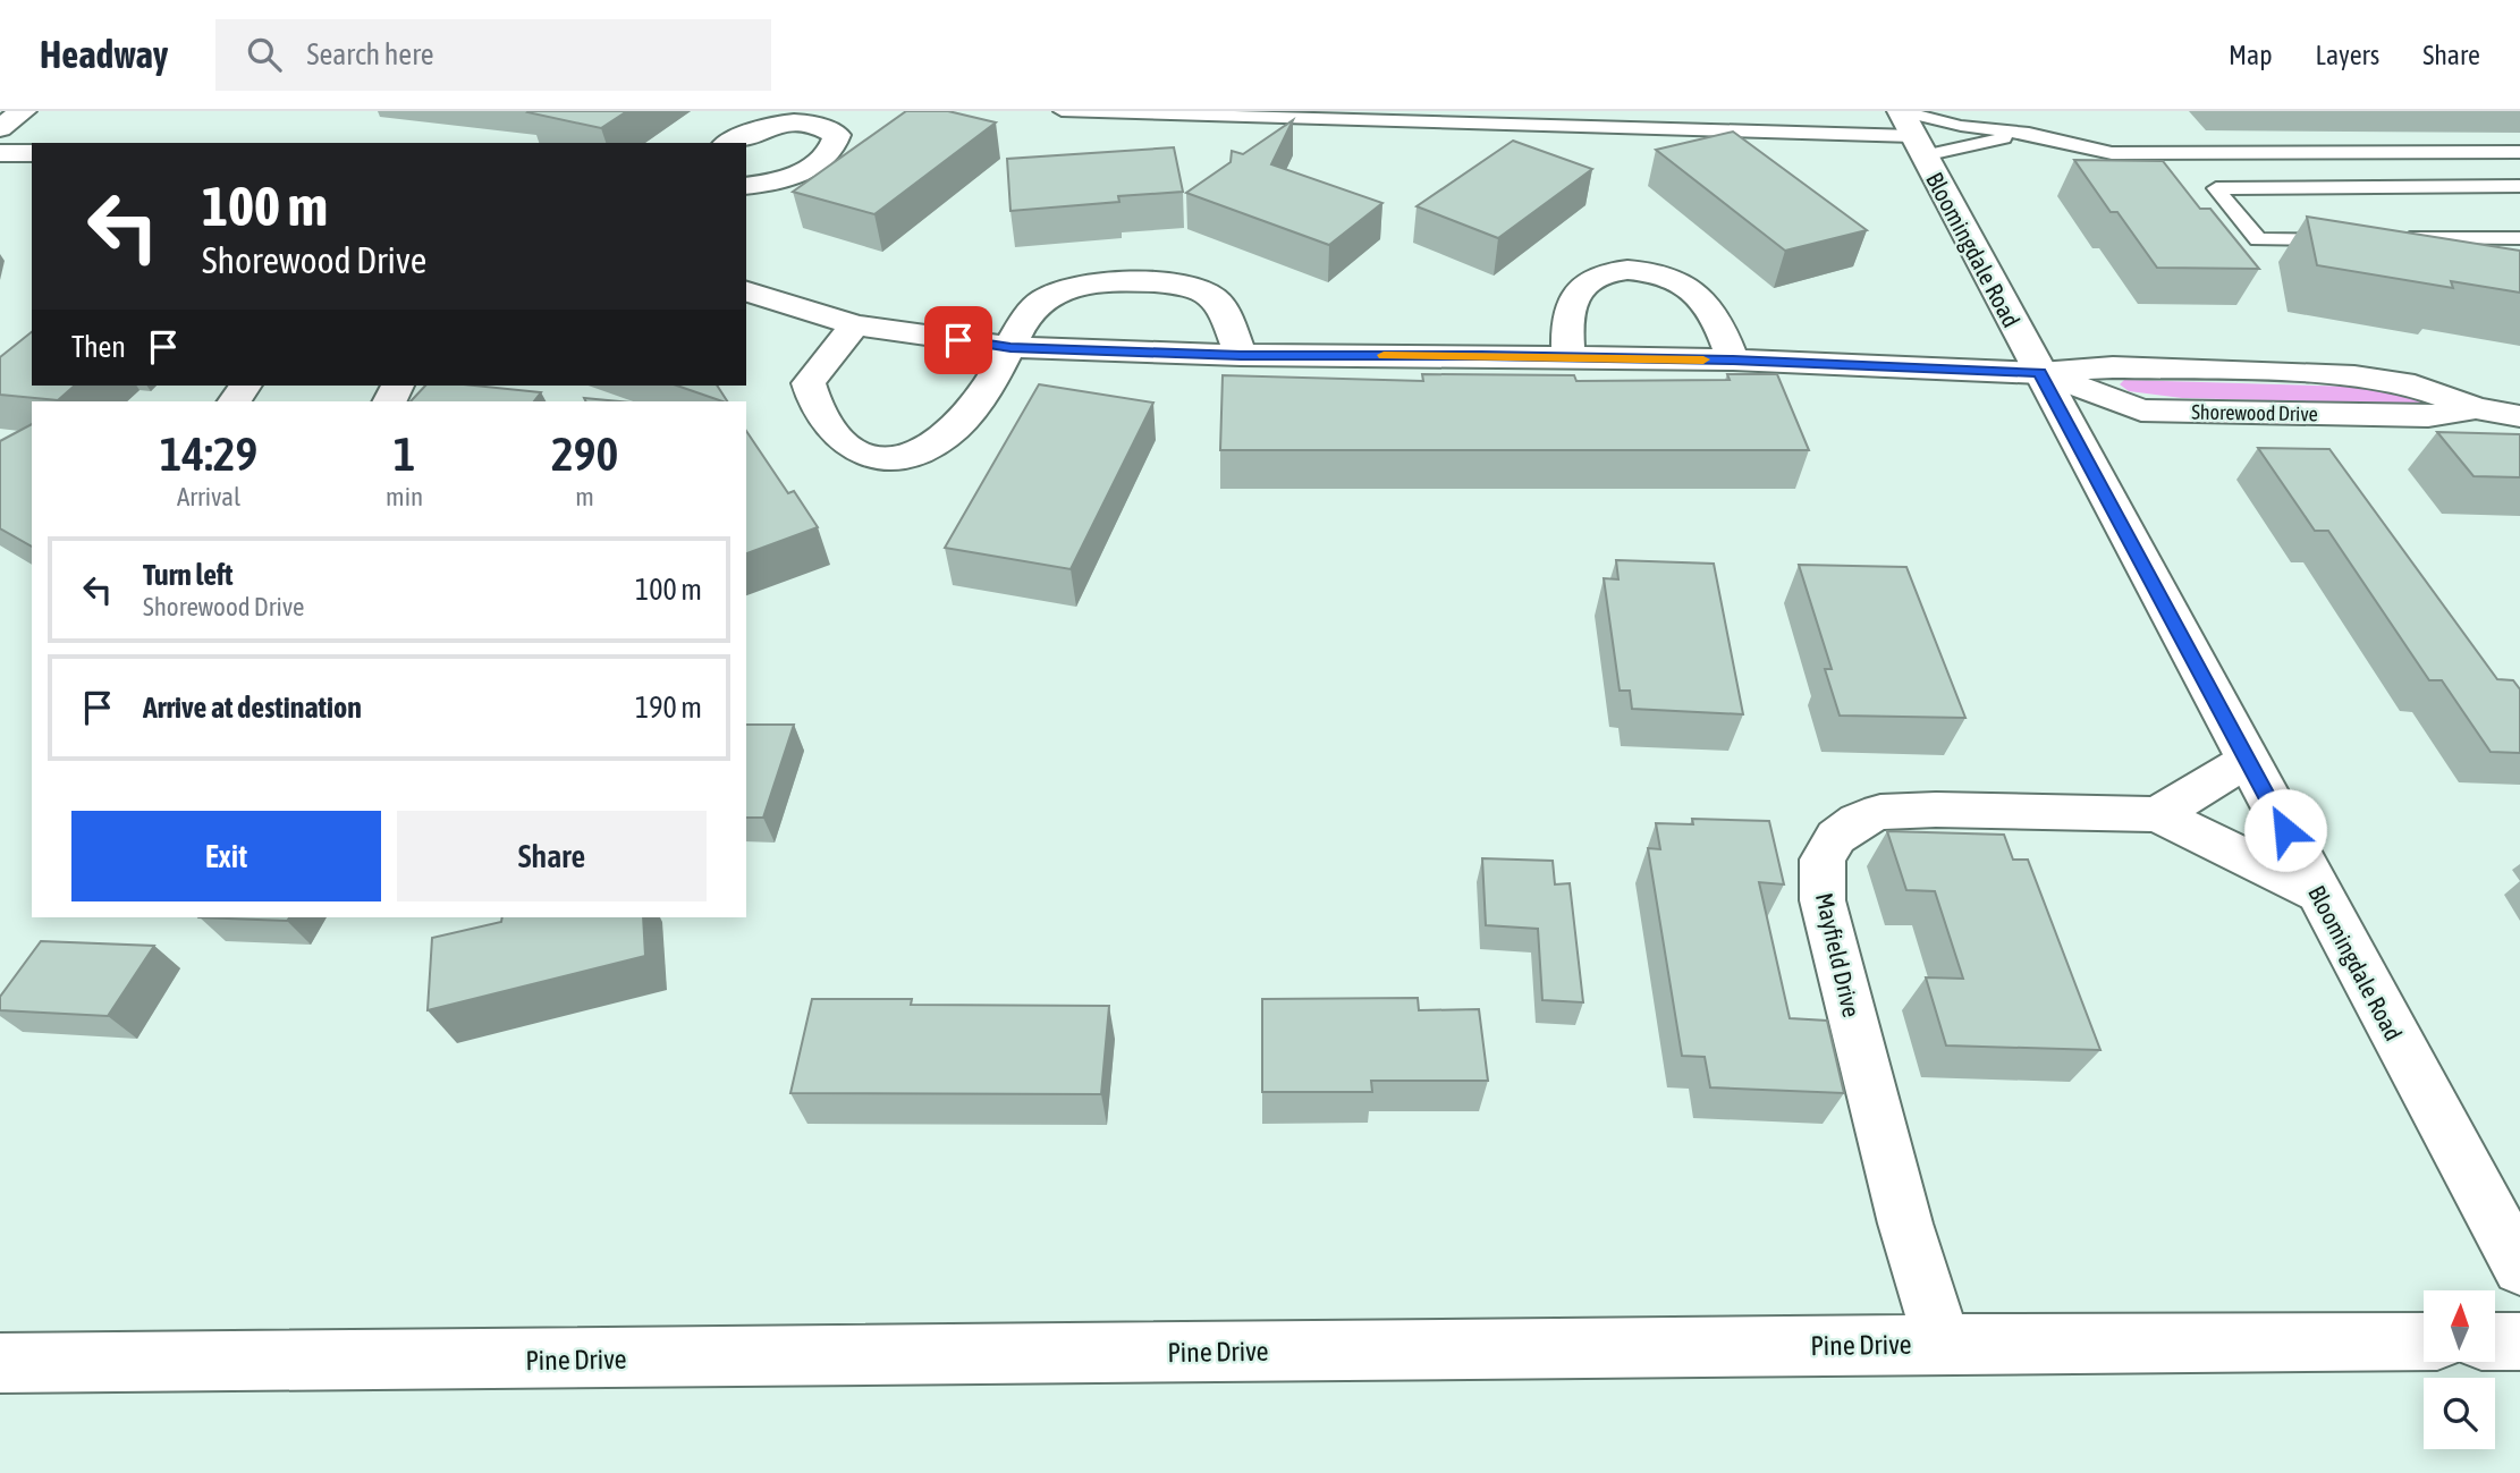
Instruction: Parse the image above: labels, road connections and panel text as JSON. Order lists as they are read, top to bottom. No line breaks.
{"streets":{"street":["Bloomingdale Road","Shorewood Drive","Mayfield Drive","Pine Drive"]},"crossings":[["Bloomingdale Road","Shorewood Drive"],["Bloomingdale Road","Mayfield Drive"],["Mayfield Drive","Pine Drive"]],"north":"top","page":{"header":"Headway","search":"Search here","nav":["Map","Layers","Share"],"turn":["100 m","Shorewood Drive"],"then":"Then","eta":["14:29","Arrival","1","min","290","m"],"list":[{"name":"Turn left","note":"Shorewood Drive","value":"100 m"},{"name":"Arrive at destination","value":"190 m"}],"buttons":["Exit","Share"]}}
